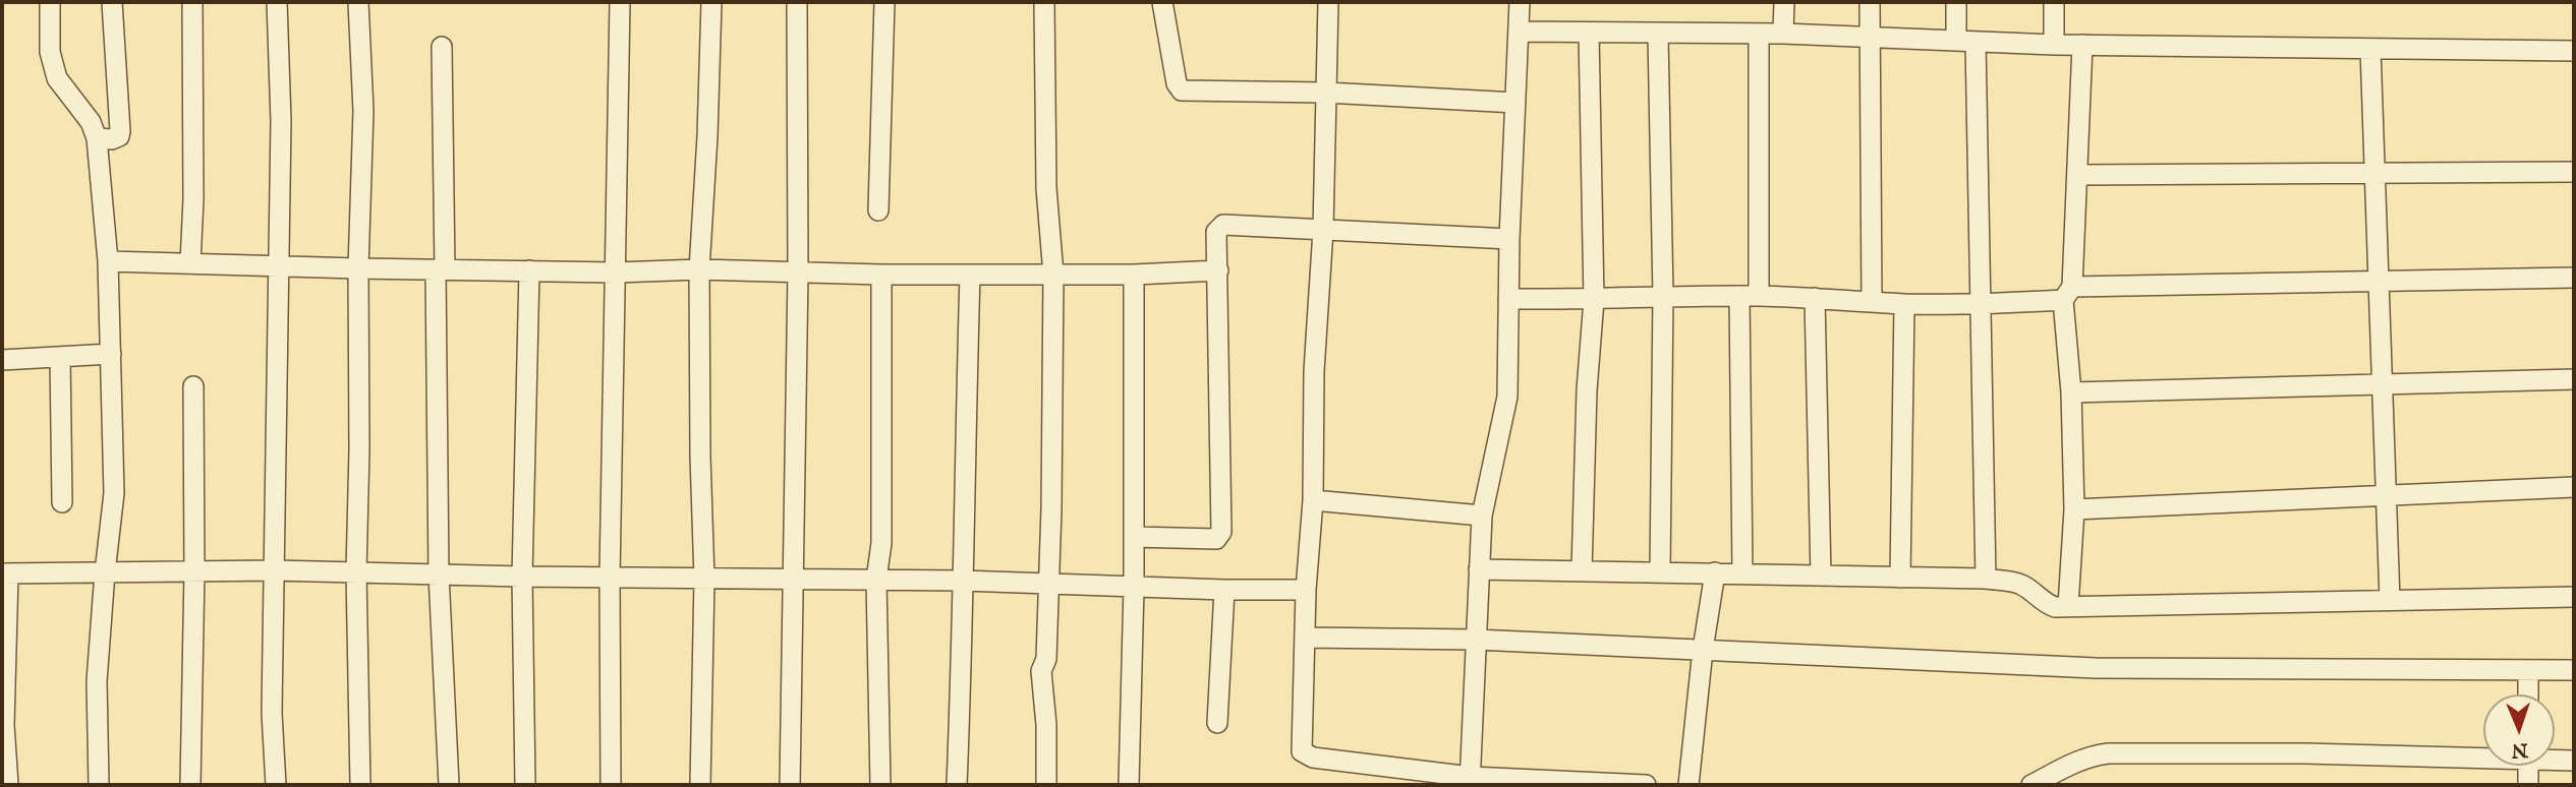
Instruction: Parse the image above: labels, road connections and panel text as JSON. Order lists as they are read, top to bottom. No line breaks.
{"north":"bottom"}
